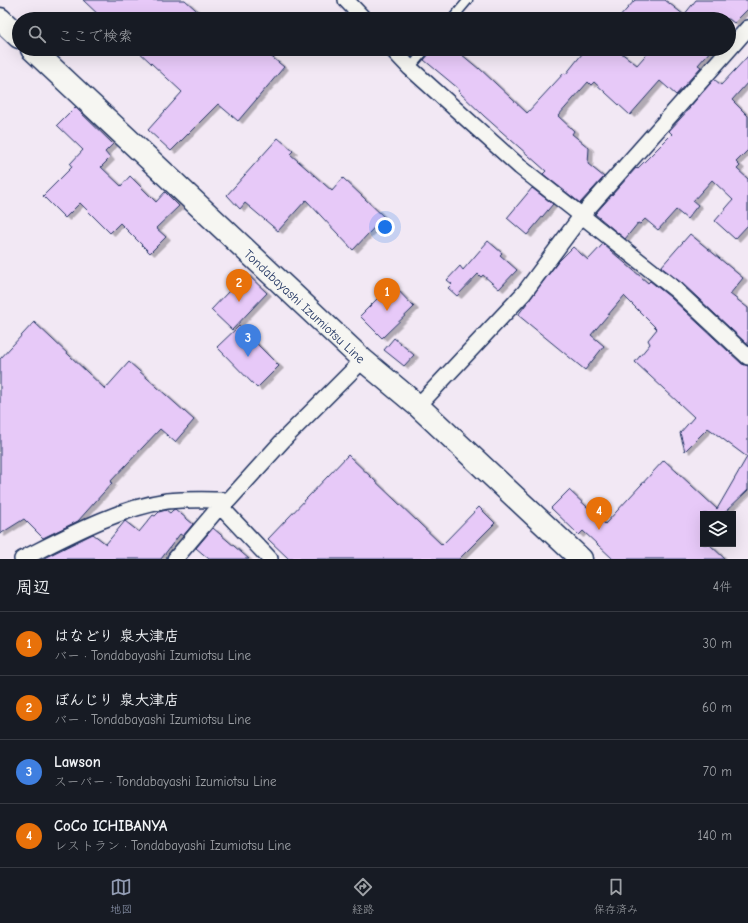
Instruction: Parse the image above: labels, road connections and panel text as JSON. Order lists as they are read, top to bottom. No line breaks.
{"streets":{"main road":["Tondabayashi Izumiotsu Line"]},"page":{"search":"ここで検索","pins":["2","1","3","4"],"heading":["周辺","4件"],"list":[{"mark":"1","name":"はなどり 泉大津店","note":"バー · Tondabayashi Izumiotsu Line","value":"30 m"},{"mark":"2","name":"ぼんじり 泉大津店","note":"バー · Tondabayashi Izumiotsu Line","value":"60 m"},{"mark":"3","name":"Lawson","note":"スーパー · Tondabayashi Izumiotsu Line","value":"70 m"},{"mark":"4","name":"CoCo ICHIBANYA","note":"レストラン · Tondabayashi Izumiotsu Line","value":"140 m"}],"nav":["地図","経路","保存済み"]}}
